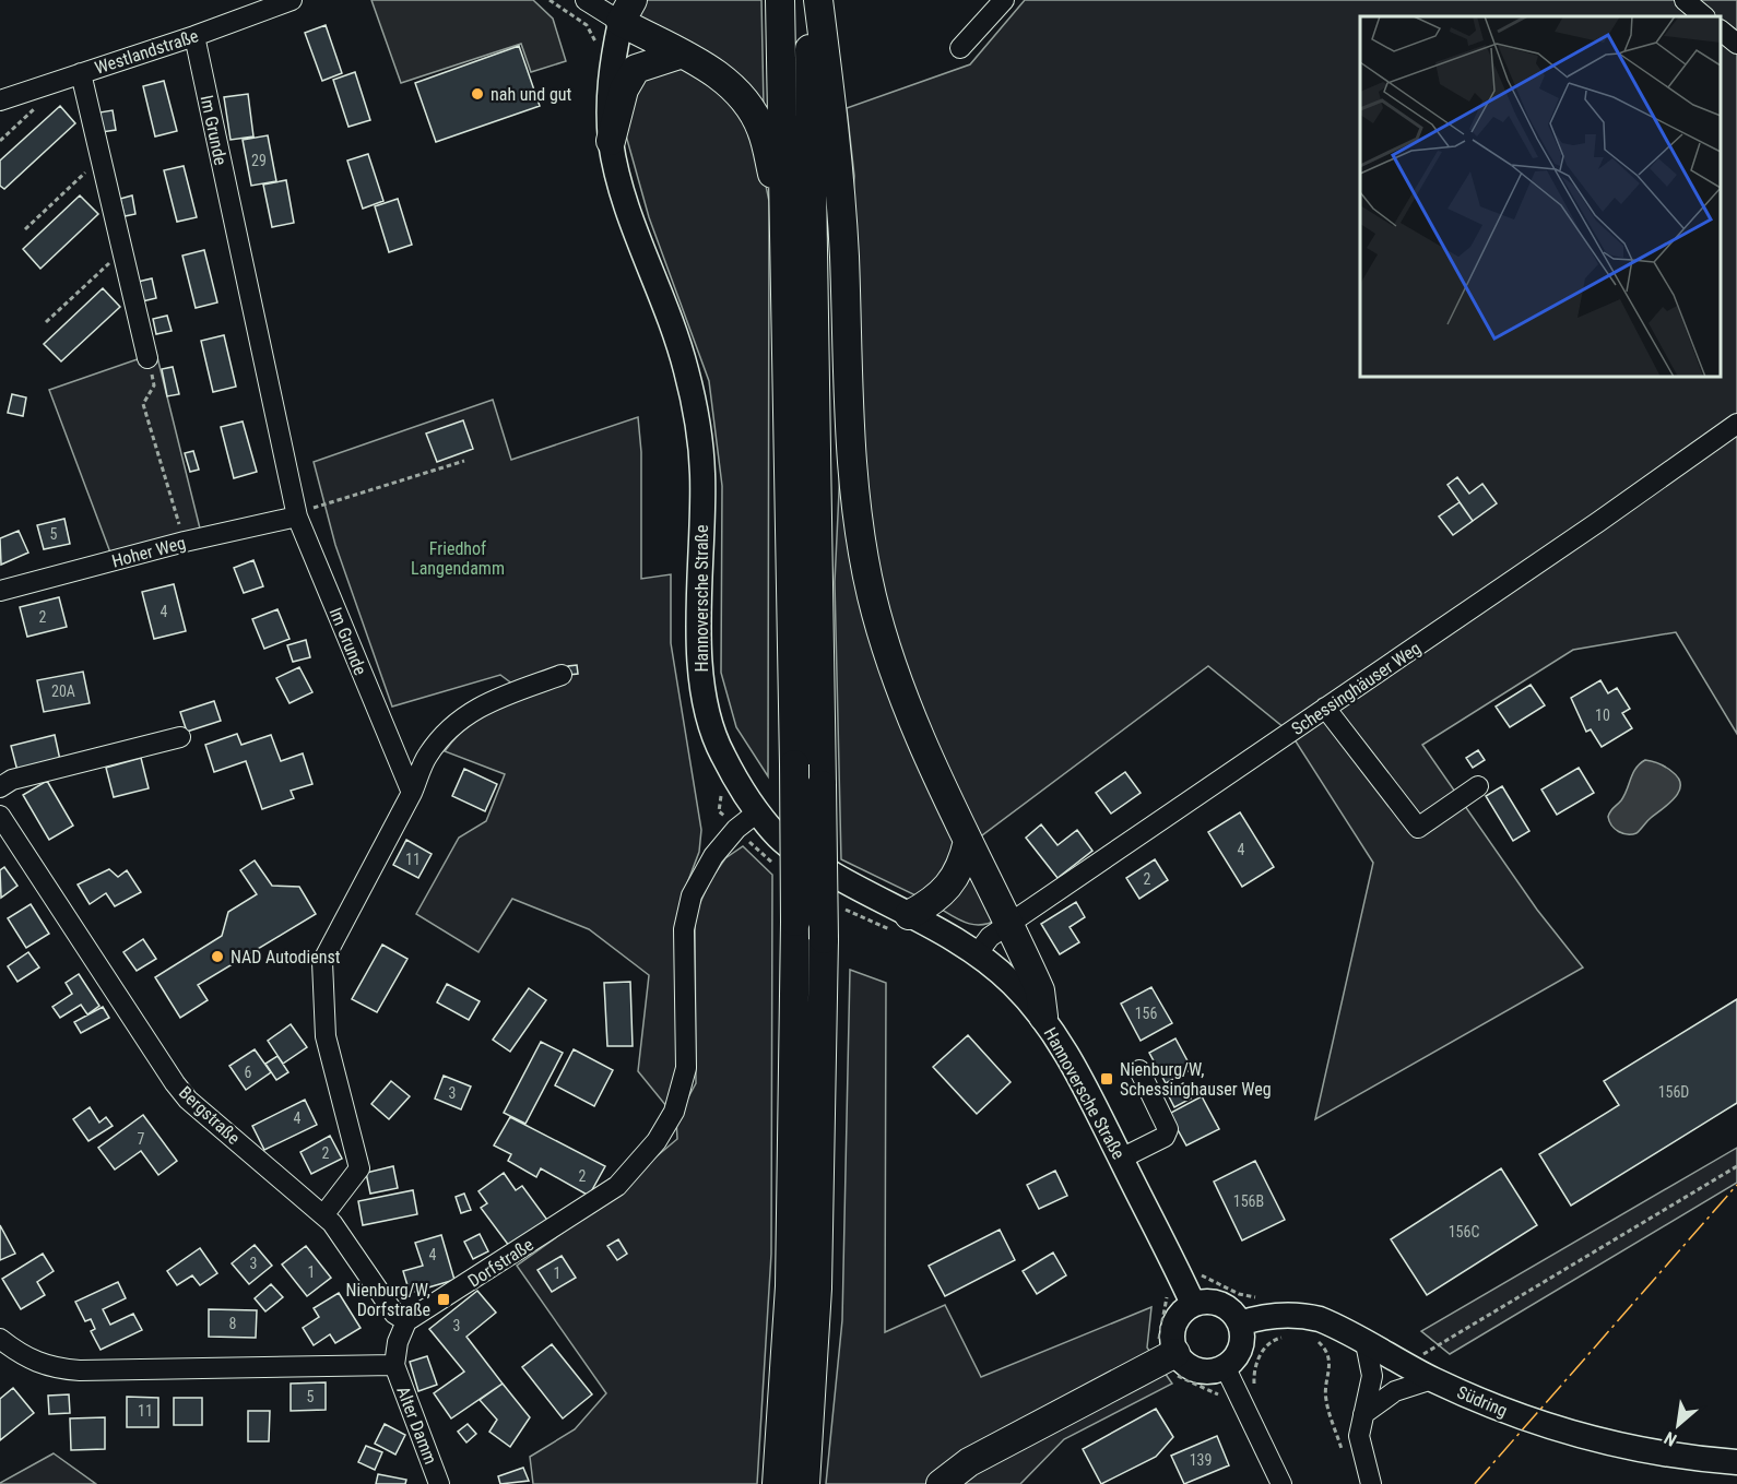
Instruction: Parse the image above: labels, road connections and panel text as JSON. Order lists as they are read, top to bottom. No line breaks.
{"streets":{"main road":["Hannoversche Straße","Südring"],"street":["Westlandstraße","Im Grunde","Hoher Weg","Schessinghäuser Weg","Bergstraße","Dorfstraße","Alter Damm"]},"crossings":[["Westlandstraße","Im Grunde"],["Im Grunde","Hoher Weg"],["Hannoversche Straße","Schessinghäuser Weg"],["Hannoversche Straße","Dorfstraße"],["Hannoversche Straße","Südring"],["Bergstraße","Dorfstraße"]],"parks":["Friedhof Langendamm"],"places":{"other":["nah und gut","NAD Autodienst"],"transit":["Nienburg/W, Schessinghauser Weg","Nienburg/W, Dorfstraße"]},"house_numbers":["29","5","4","2","20A","10","4","11","2","156","6","156D","3","4","7","2","2","156B","156C","4","3","1","1","8","3","5","11","139"],"north":"bottom left"}
